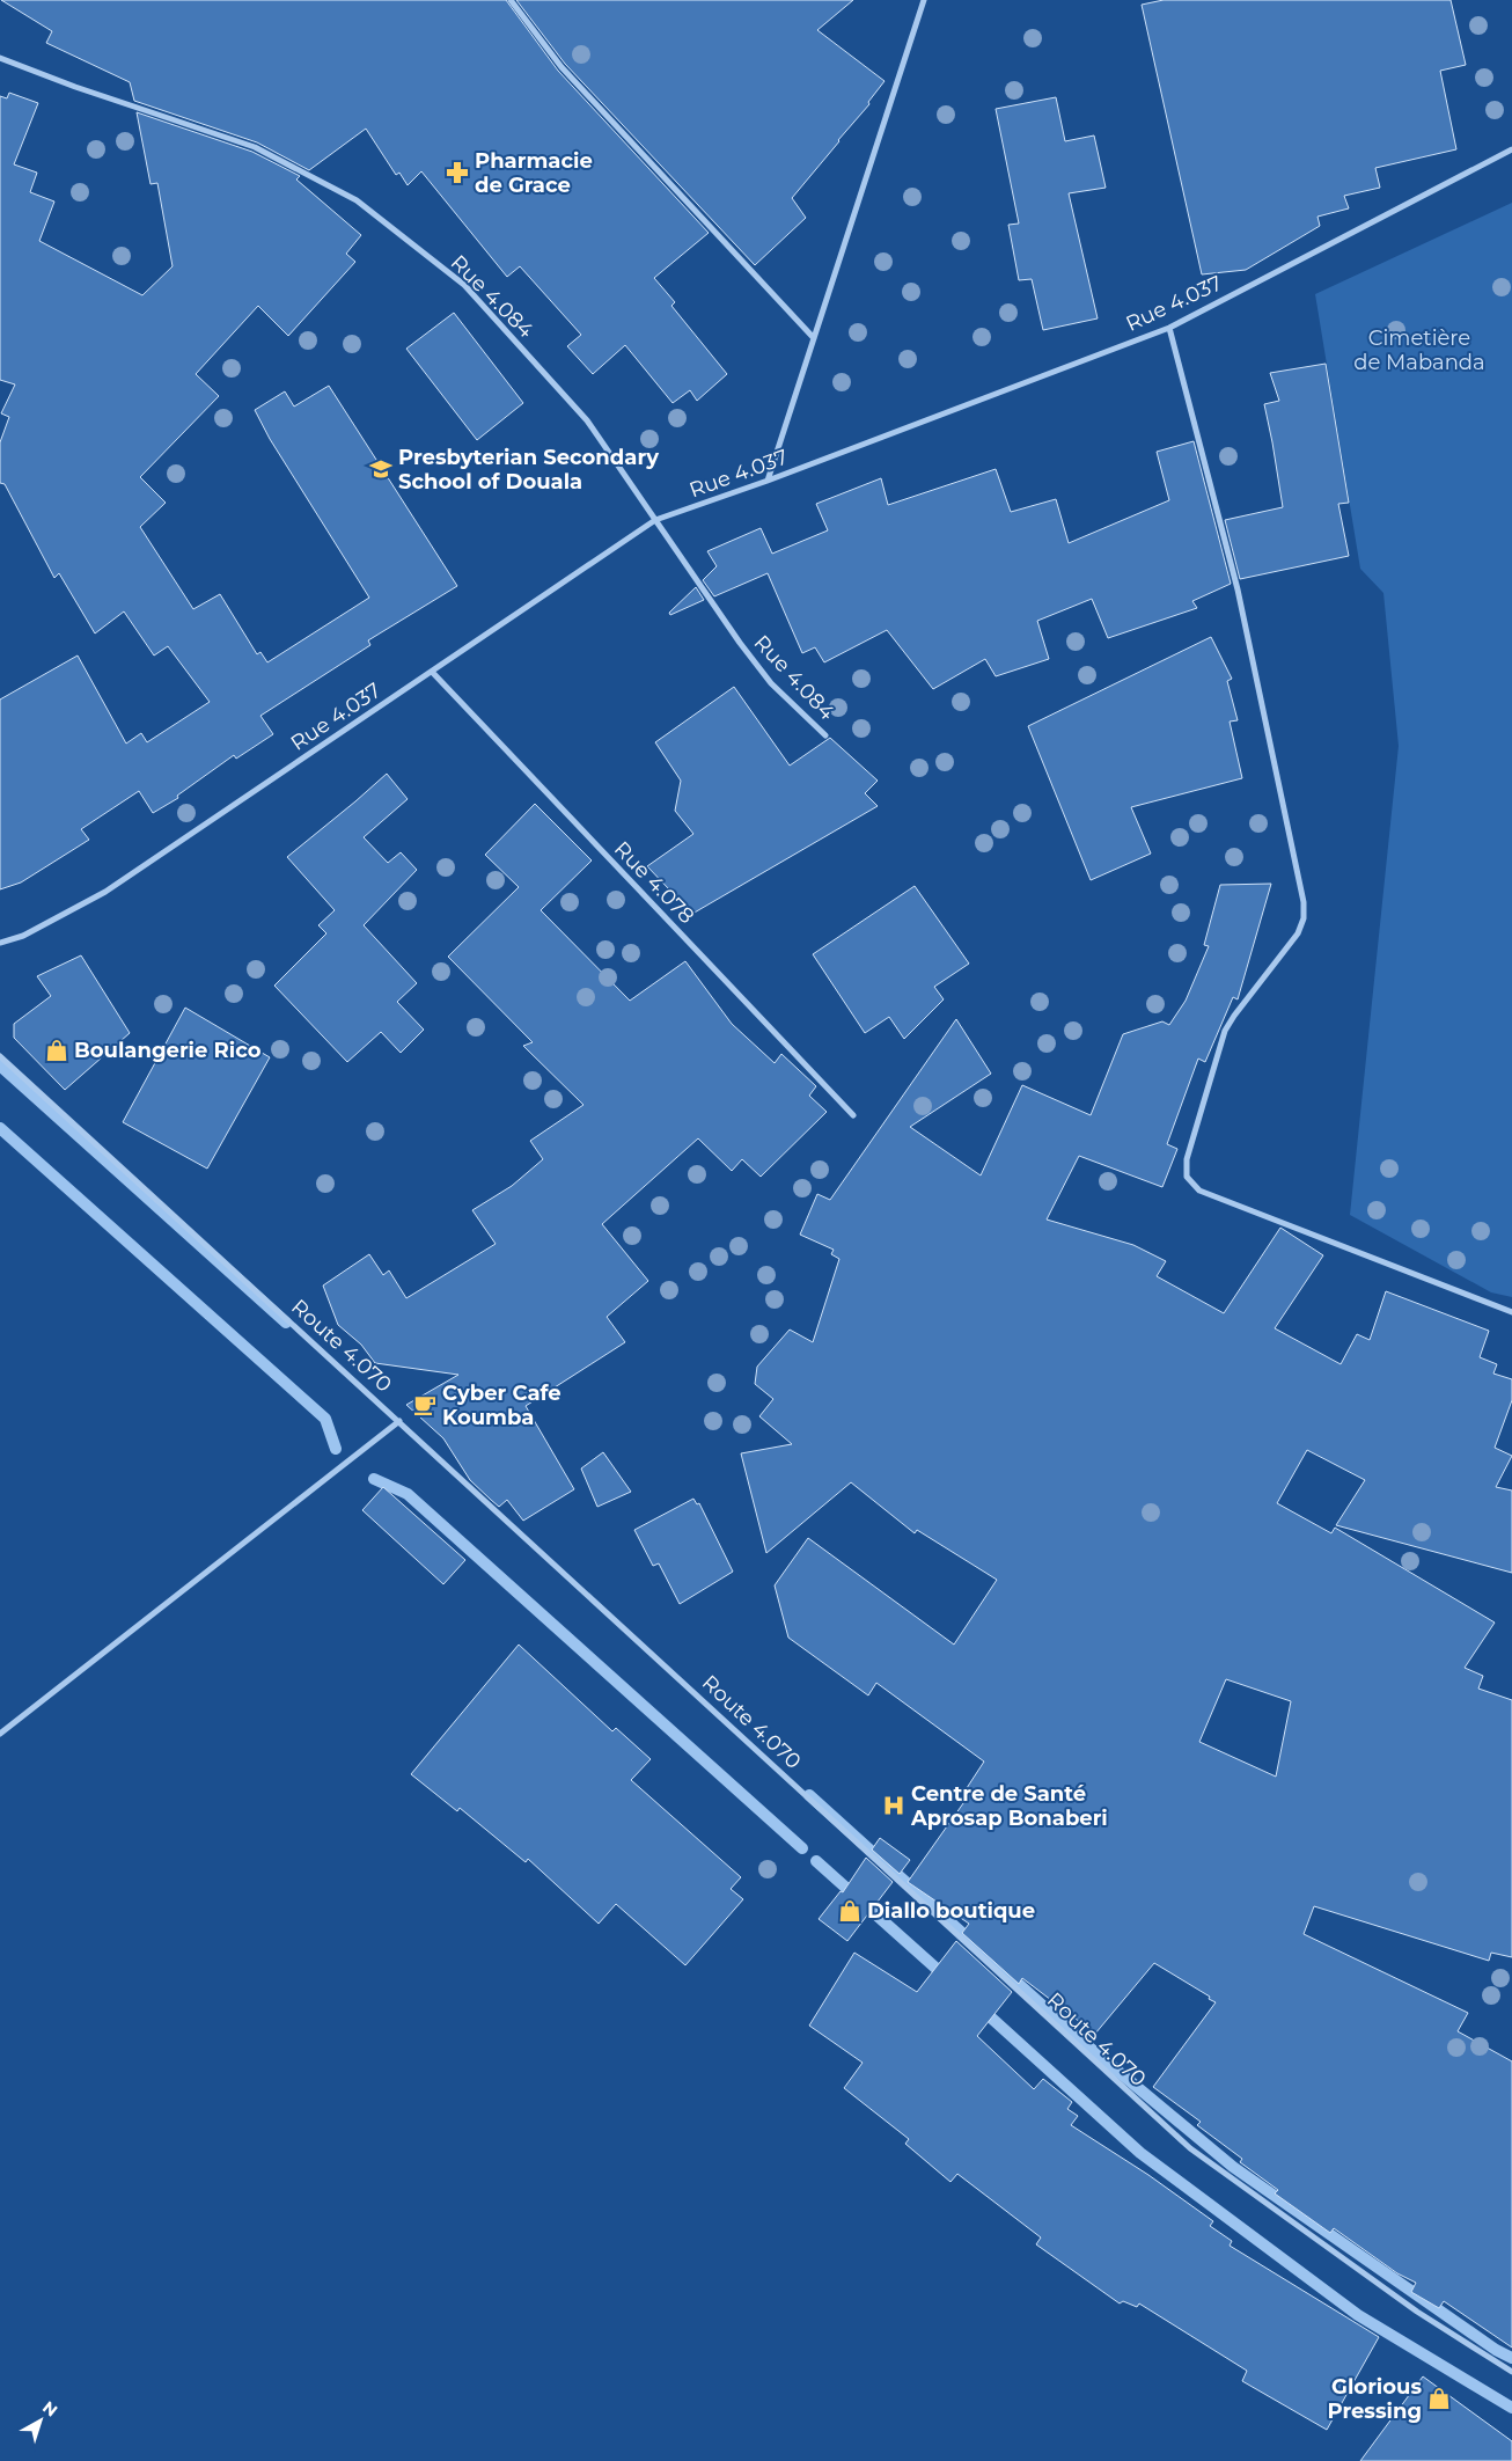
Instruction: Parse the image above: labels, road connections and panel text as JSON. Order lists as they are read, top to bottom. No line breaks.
{"streets":{"street":["Rue 4.084","Rue 4.037","Rue 4.078","Route 4.070"]},"crossings":[["Rue 4.084","Rue 4.037"],["Rue 4.037","Rue 4.078"]],"parks":["Cimetière de Mabanda"],"places":{"pharmacy":["Pharmacie de Grace"],"school or university":["Presbyterian Secondary School of Douala"],"shop":["Boulangerie Rico","Diallo boutique","Glorious Pressing"],"cafe":["Cyber Cafe Koumba"],"hospital":["Centre de Santé Aprosap Bonaberi"]},"north":"top right"}
